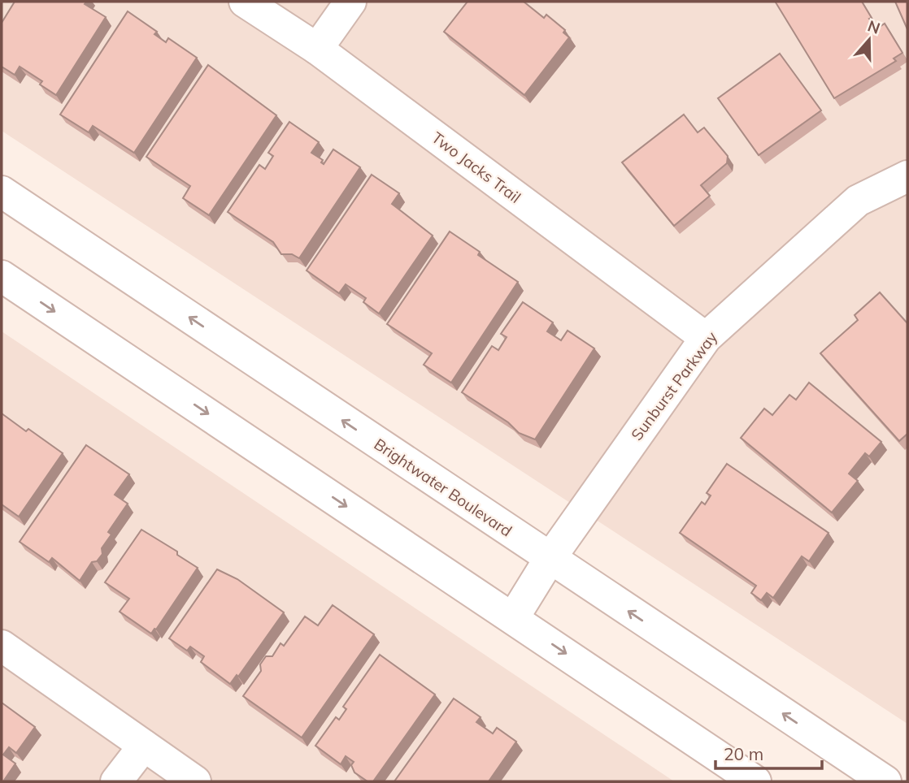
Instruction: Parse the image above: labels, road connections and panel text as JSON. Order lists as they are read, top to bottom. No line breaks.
{"streets":{"street":["Two Jacks Trail","Sunburst Parkway","Brightwater Boulevard"]},"crossings":[["Two Jacks Trail","Sunburst Parkway"],["Sunburst Parkway","Brightwater Boulevard"]],"scale_bar":"20 m","north":"top"}
